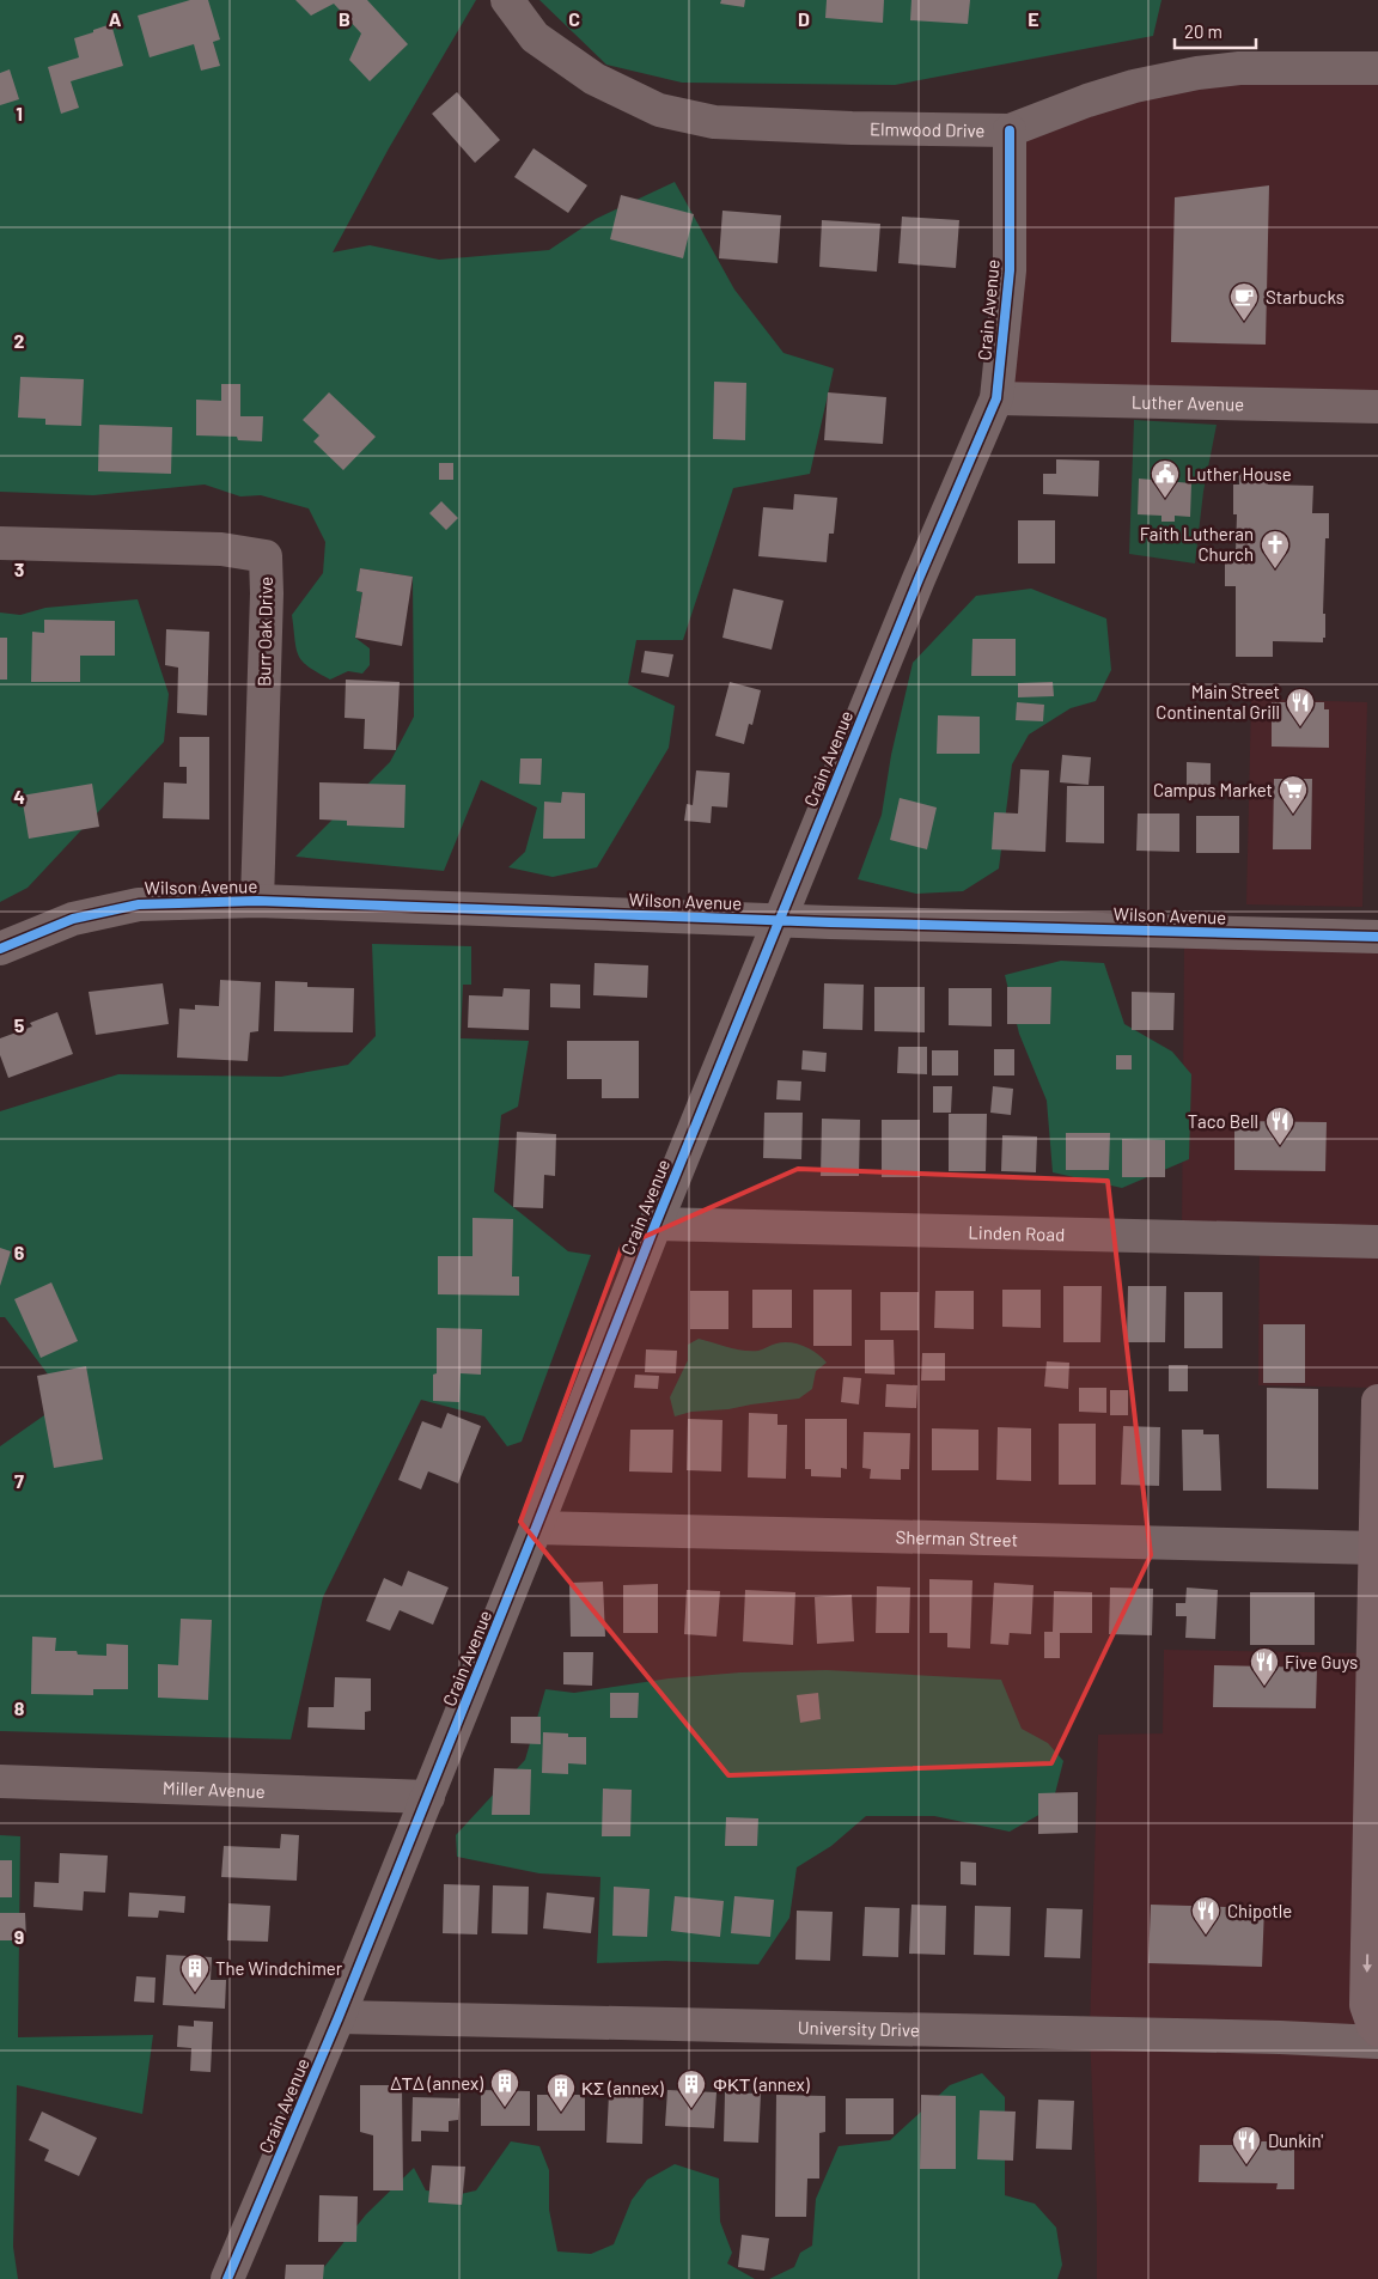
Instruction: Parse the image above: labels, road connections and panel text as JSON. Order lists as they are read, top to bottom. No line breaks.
{"streets":{"street":["Elmwood Drive","Crain Avenue","Luther Avenue","Burr Oak Drive","Wilson Avenue","Linden Road","Sherman Street","Miller Avenue","University Drive"]},"crossings":[["Elmwood Drive","Crain Avenue"],["Crain Avenue","Luther Avenue"],["Crain Avenue","Wilson Avenue"],["Crain Avenue","Linden Road"],["Crain Avenue","Sherman Street"],["Crain Avenue","Miller Avenue"],["Crain Avenue","University Drive"],["Burr Oak Drive","Wilson Avenue"]],"places":{"cafe":["Starbucks"],"public building":["Luther House"],"church":["Faith Lutheran Church"],"restaurant":["Main Street Continental Grill","Taco Bell","Five Guys","Chipotle","Dunkin'"],"supermarket":["Campus Market"],"building":["The Windchimer","ΔΤΔ (annex)","ΦΚΤ (annex)","ΚΣ (annex)"]},"scale_bar":"20 m","grid":{"columns":["A","B","C","D","E"],"rows":["1","2","3","4","5","6","7","8","9"]}}
